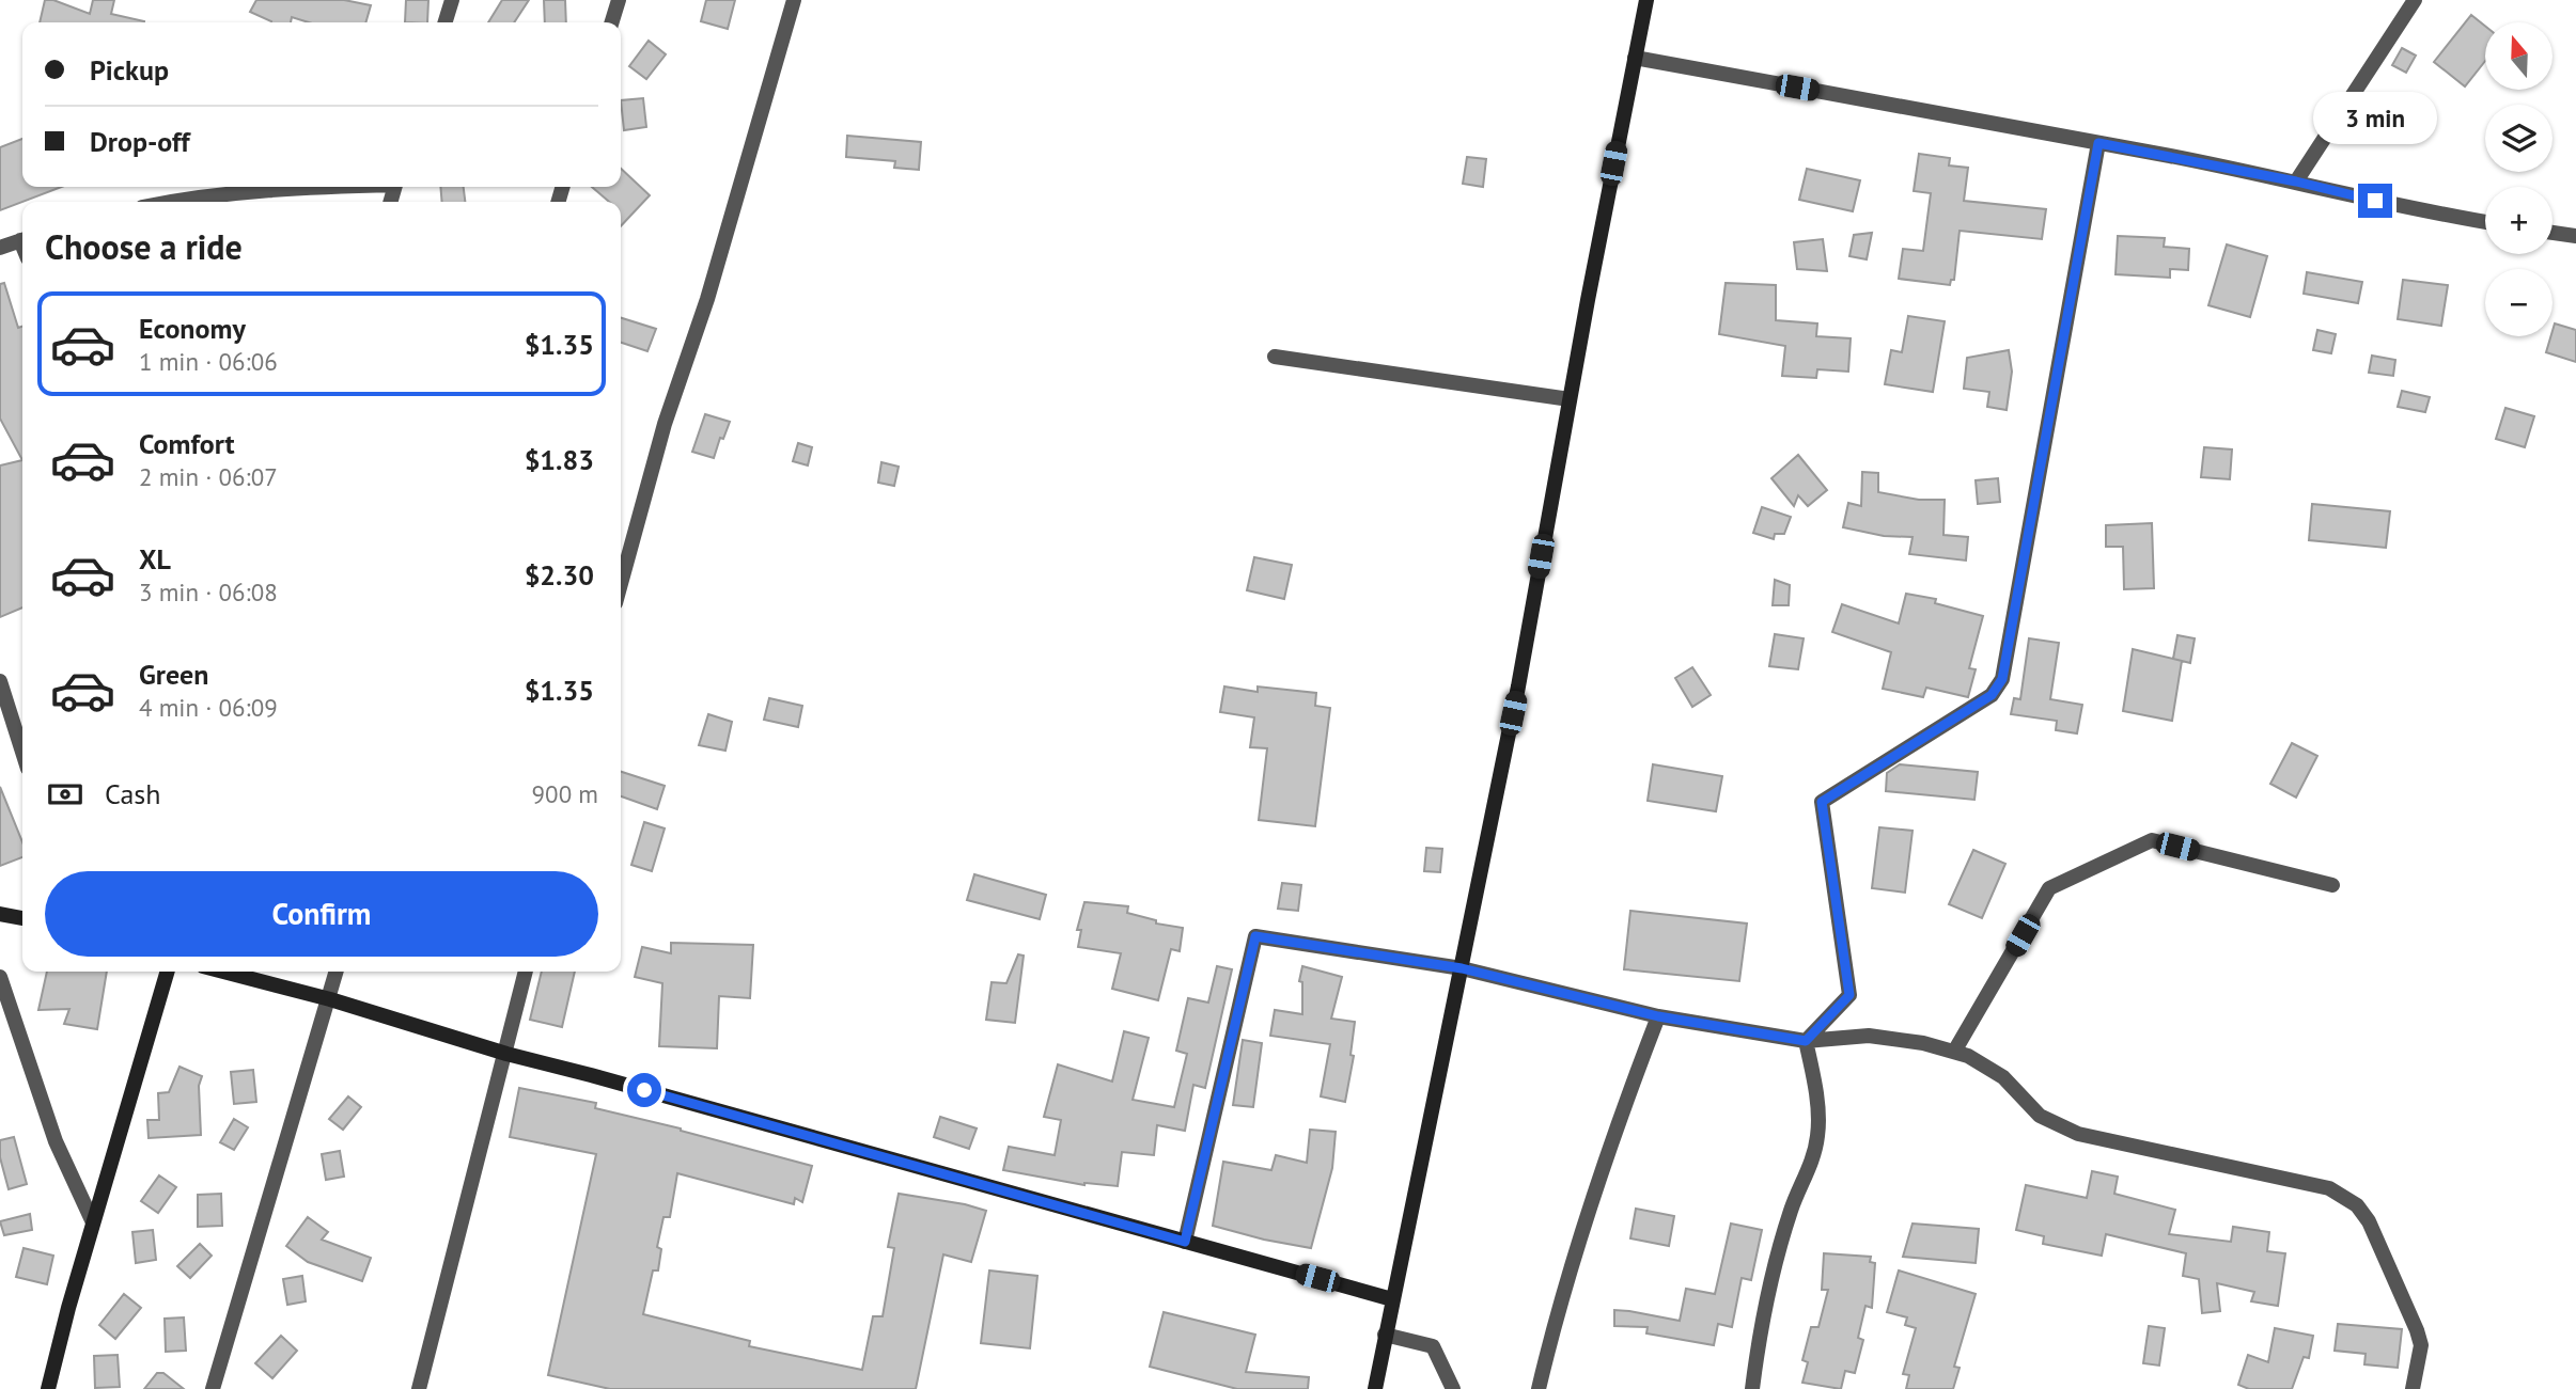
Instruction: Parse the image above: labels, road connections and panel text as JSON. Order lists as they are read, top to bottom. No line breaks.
{"north":"top","page":{"map_buttons":["+","−"],"banner":["Pickup","Drop-off"],"bubble":"3 min","heading":"Choose a ride","list":[{"name":"Economy","note":"1 min · 06:06","value":"$1.35"},{"name":"Comfort","note":"2 min · 06:07","value":"$1.83"},{"name":"XL","note":"3 min · 06:08","value":"$2.30"},{"name":"Green","note":"4 min · 06:09","value":"$1.35"}],"pay":["Cash","900 m"],"buttons":"Confirm"}}
